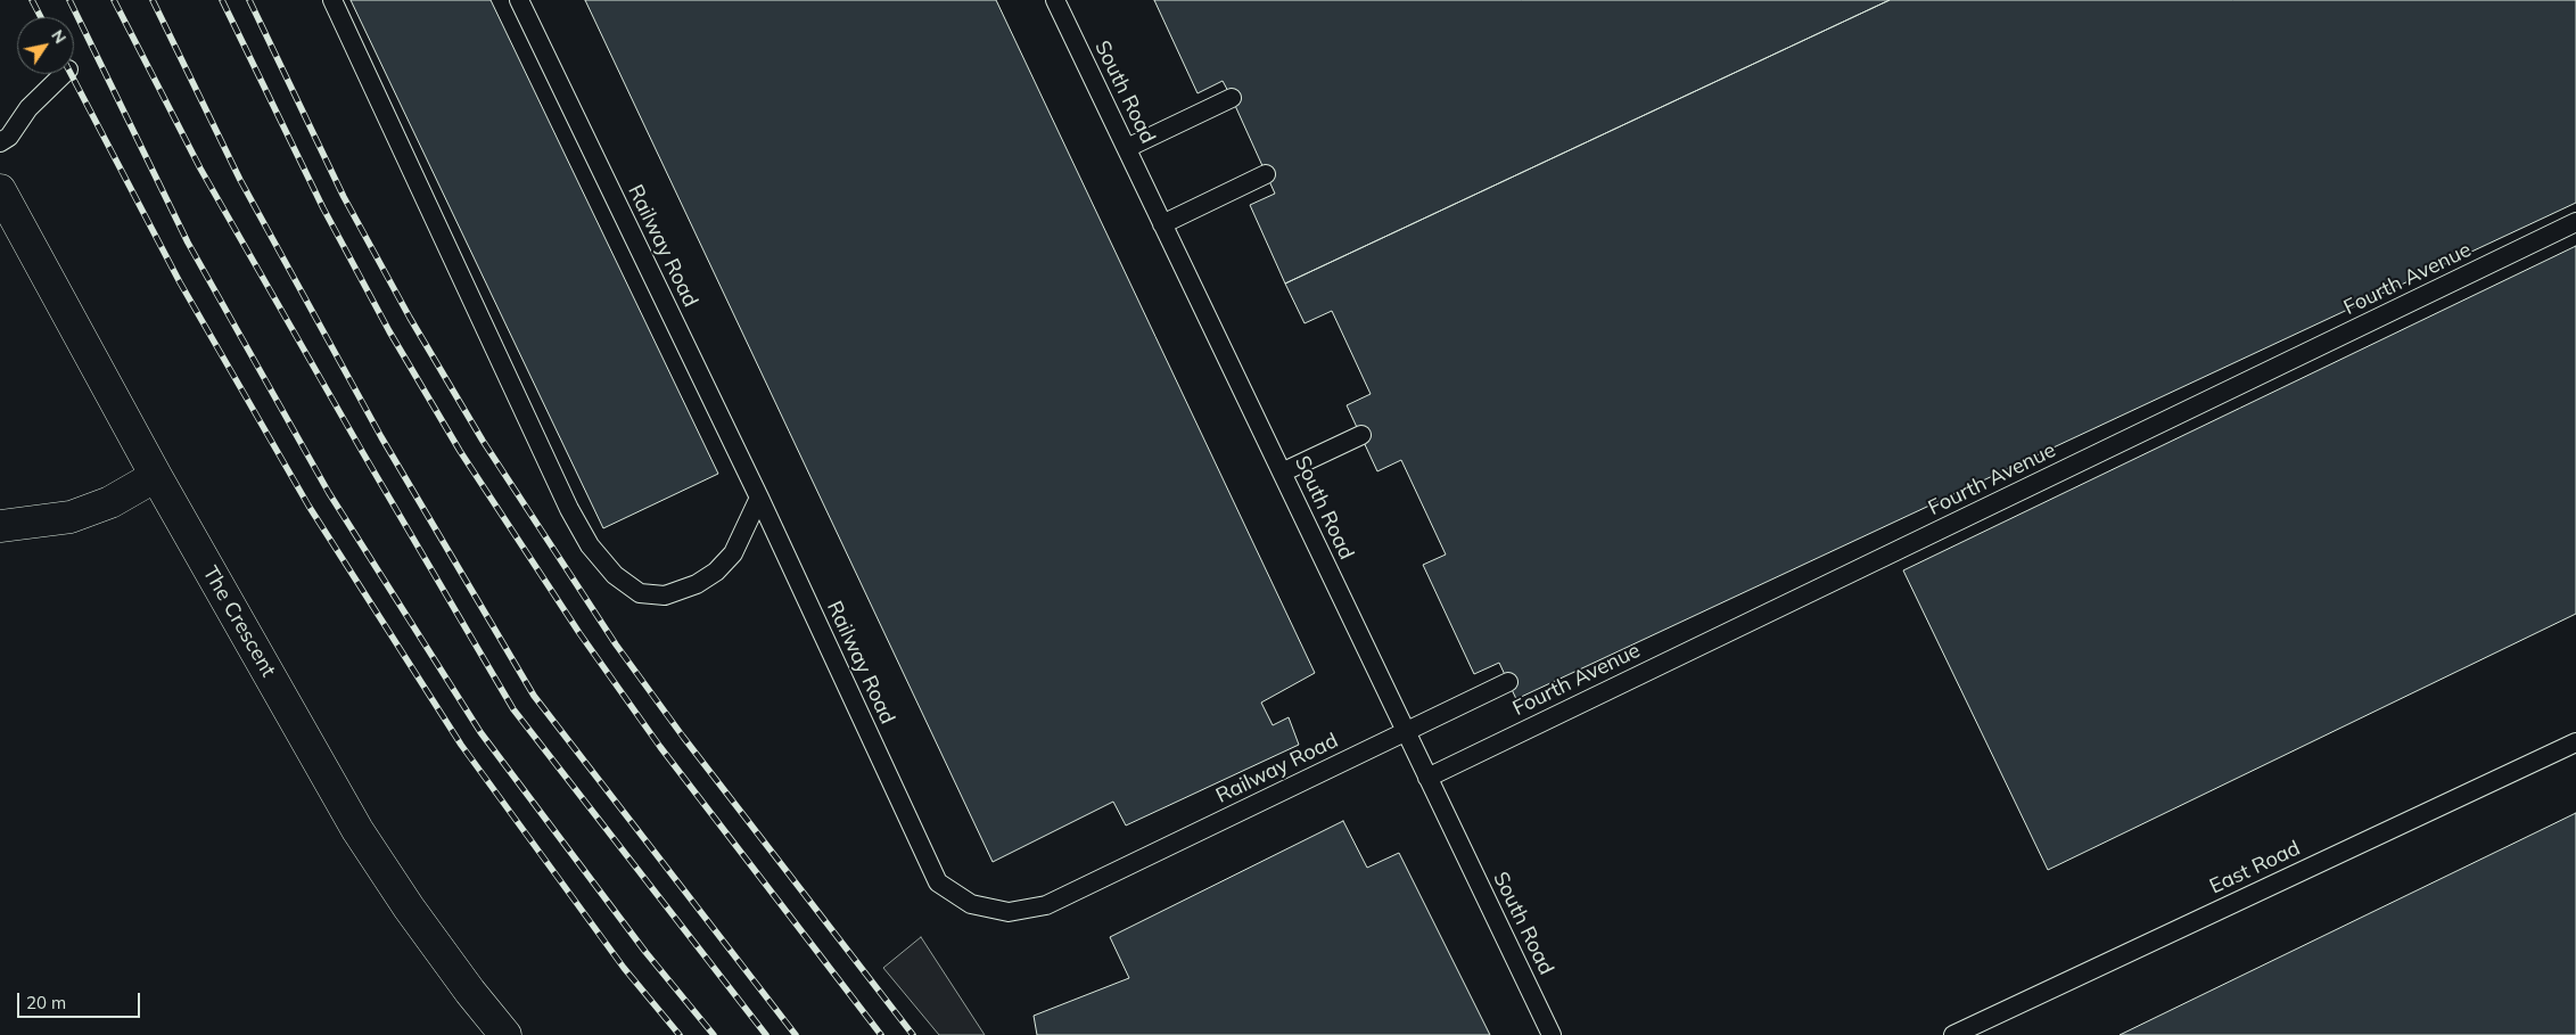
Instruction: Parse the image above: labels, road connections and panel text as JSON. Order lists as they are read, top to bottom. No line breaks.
{"streets":{"street":["The Crescent"],"lane":["South Road","Railway Road","Fourth Avenue","East Road"]},"crossings":[["South Road","Railway Road"],["South Road","Fourth Avenue"],["Railway Road","Fourth Avenue"]],"scale_bar":"20 m","north":"top right"}
